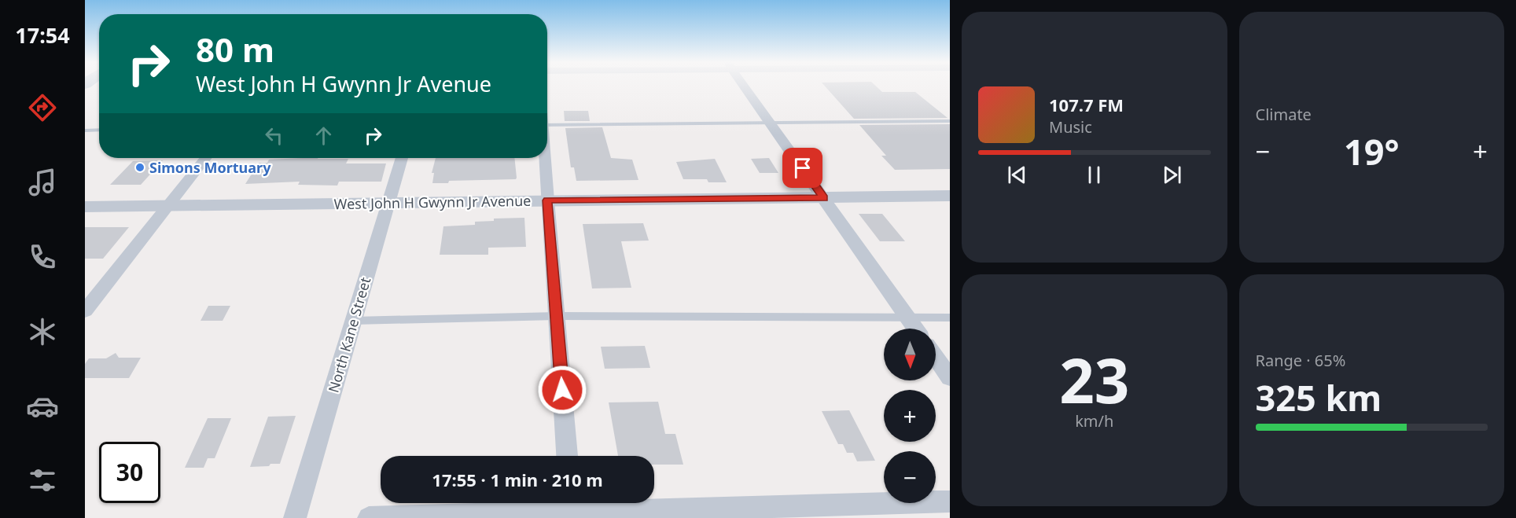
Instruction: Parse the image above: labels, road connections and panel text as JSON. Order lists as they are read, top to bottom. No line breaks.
{"streets":{"street":["West John H Gwynn Jr Avenue","North Kane Street"]},"crossings":[["West John H Gwynn Jr Avenue","North Kane Street"]],"places":["Simons Mortuary"],"north":"bottom","page":{"tabs":"17:54","tile":["Climate",["23","km/h"],["Range · 65%","325 km"]],"turn":["80 m","West John H Gwynn Jr Avenue"],"song":["107.7 FM","Music"],"heat":["−","19°","+"],"map_buttons":["+","−"],"limit":"30","trip":"17:55 · 1 min · 210 m"}}
